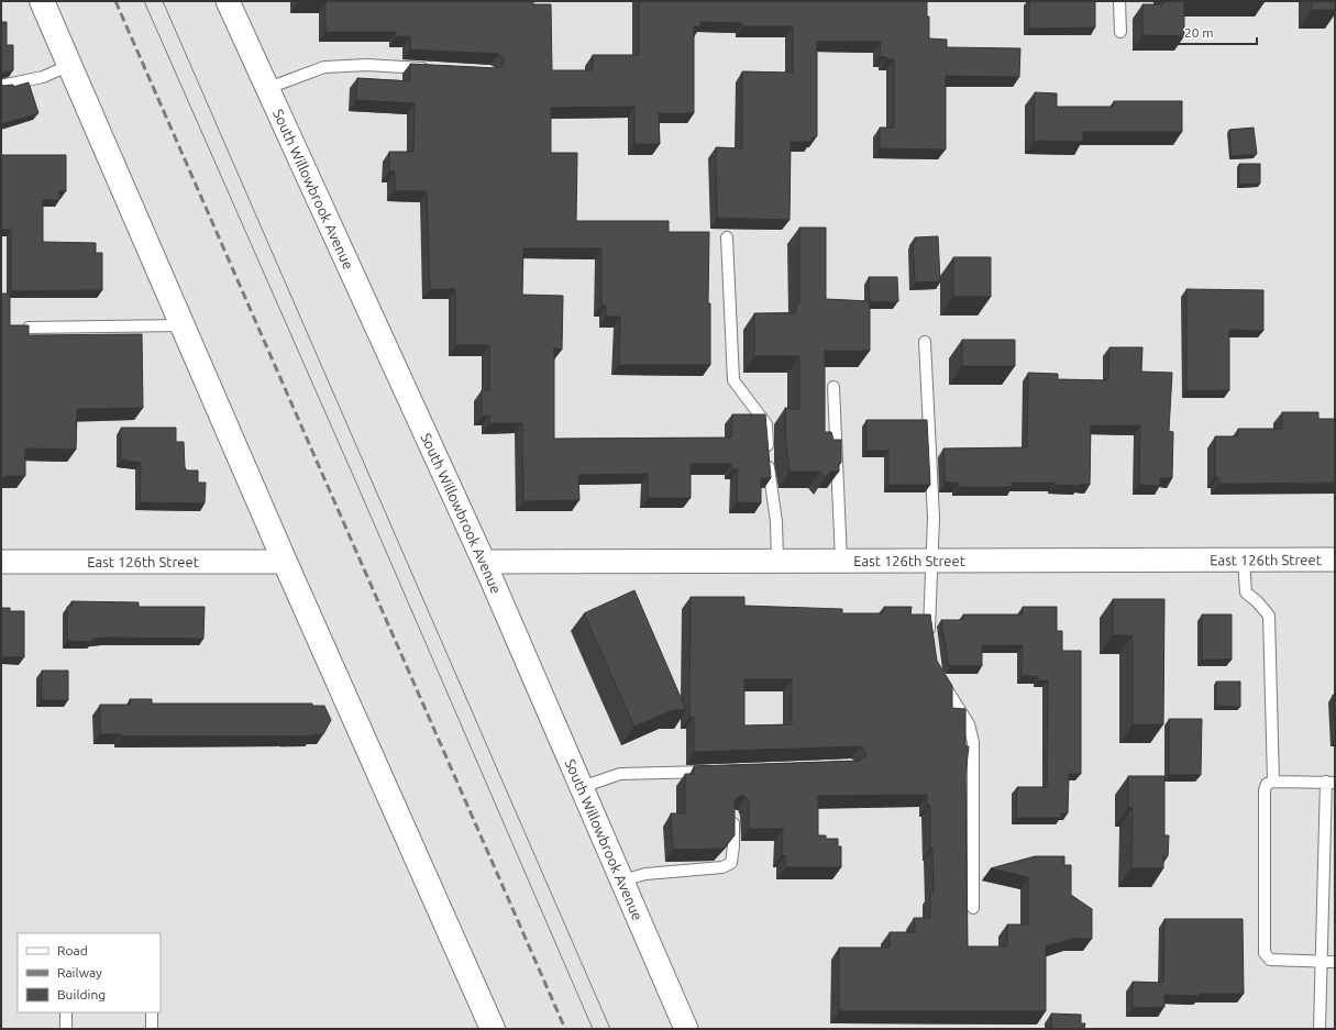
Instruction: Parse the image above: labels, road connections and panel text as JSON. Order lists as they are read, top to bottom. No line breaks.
{"streets":{"street":["South Willowbrook Avenue","East 126th Street"]},"crossings":[["South Willowbrook Avenue","East 126th Street"]],"legend":["Road","Railway","Building"],"scale_bar":"20 m"}
